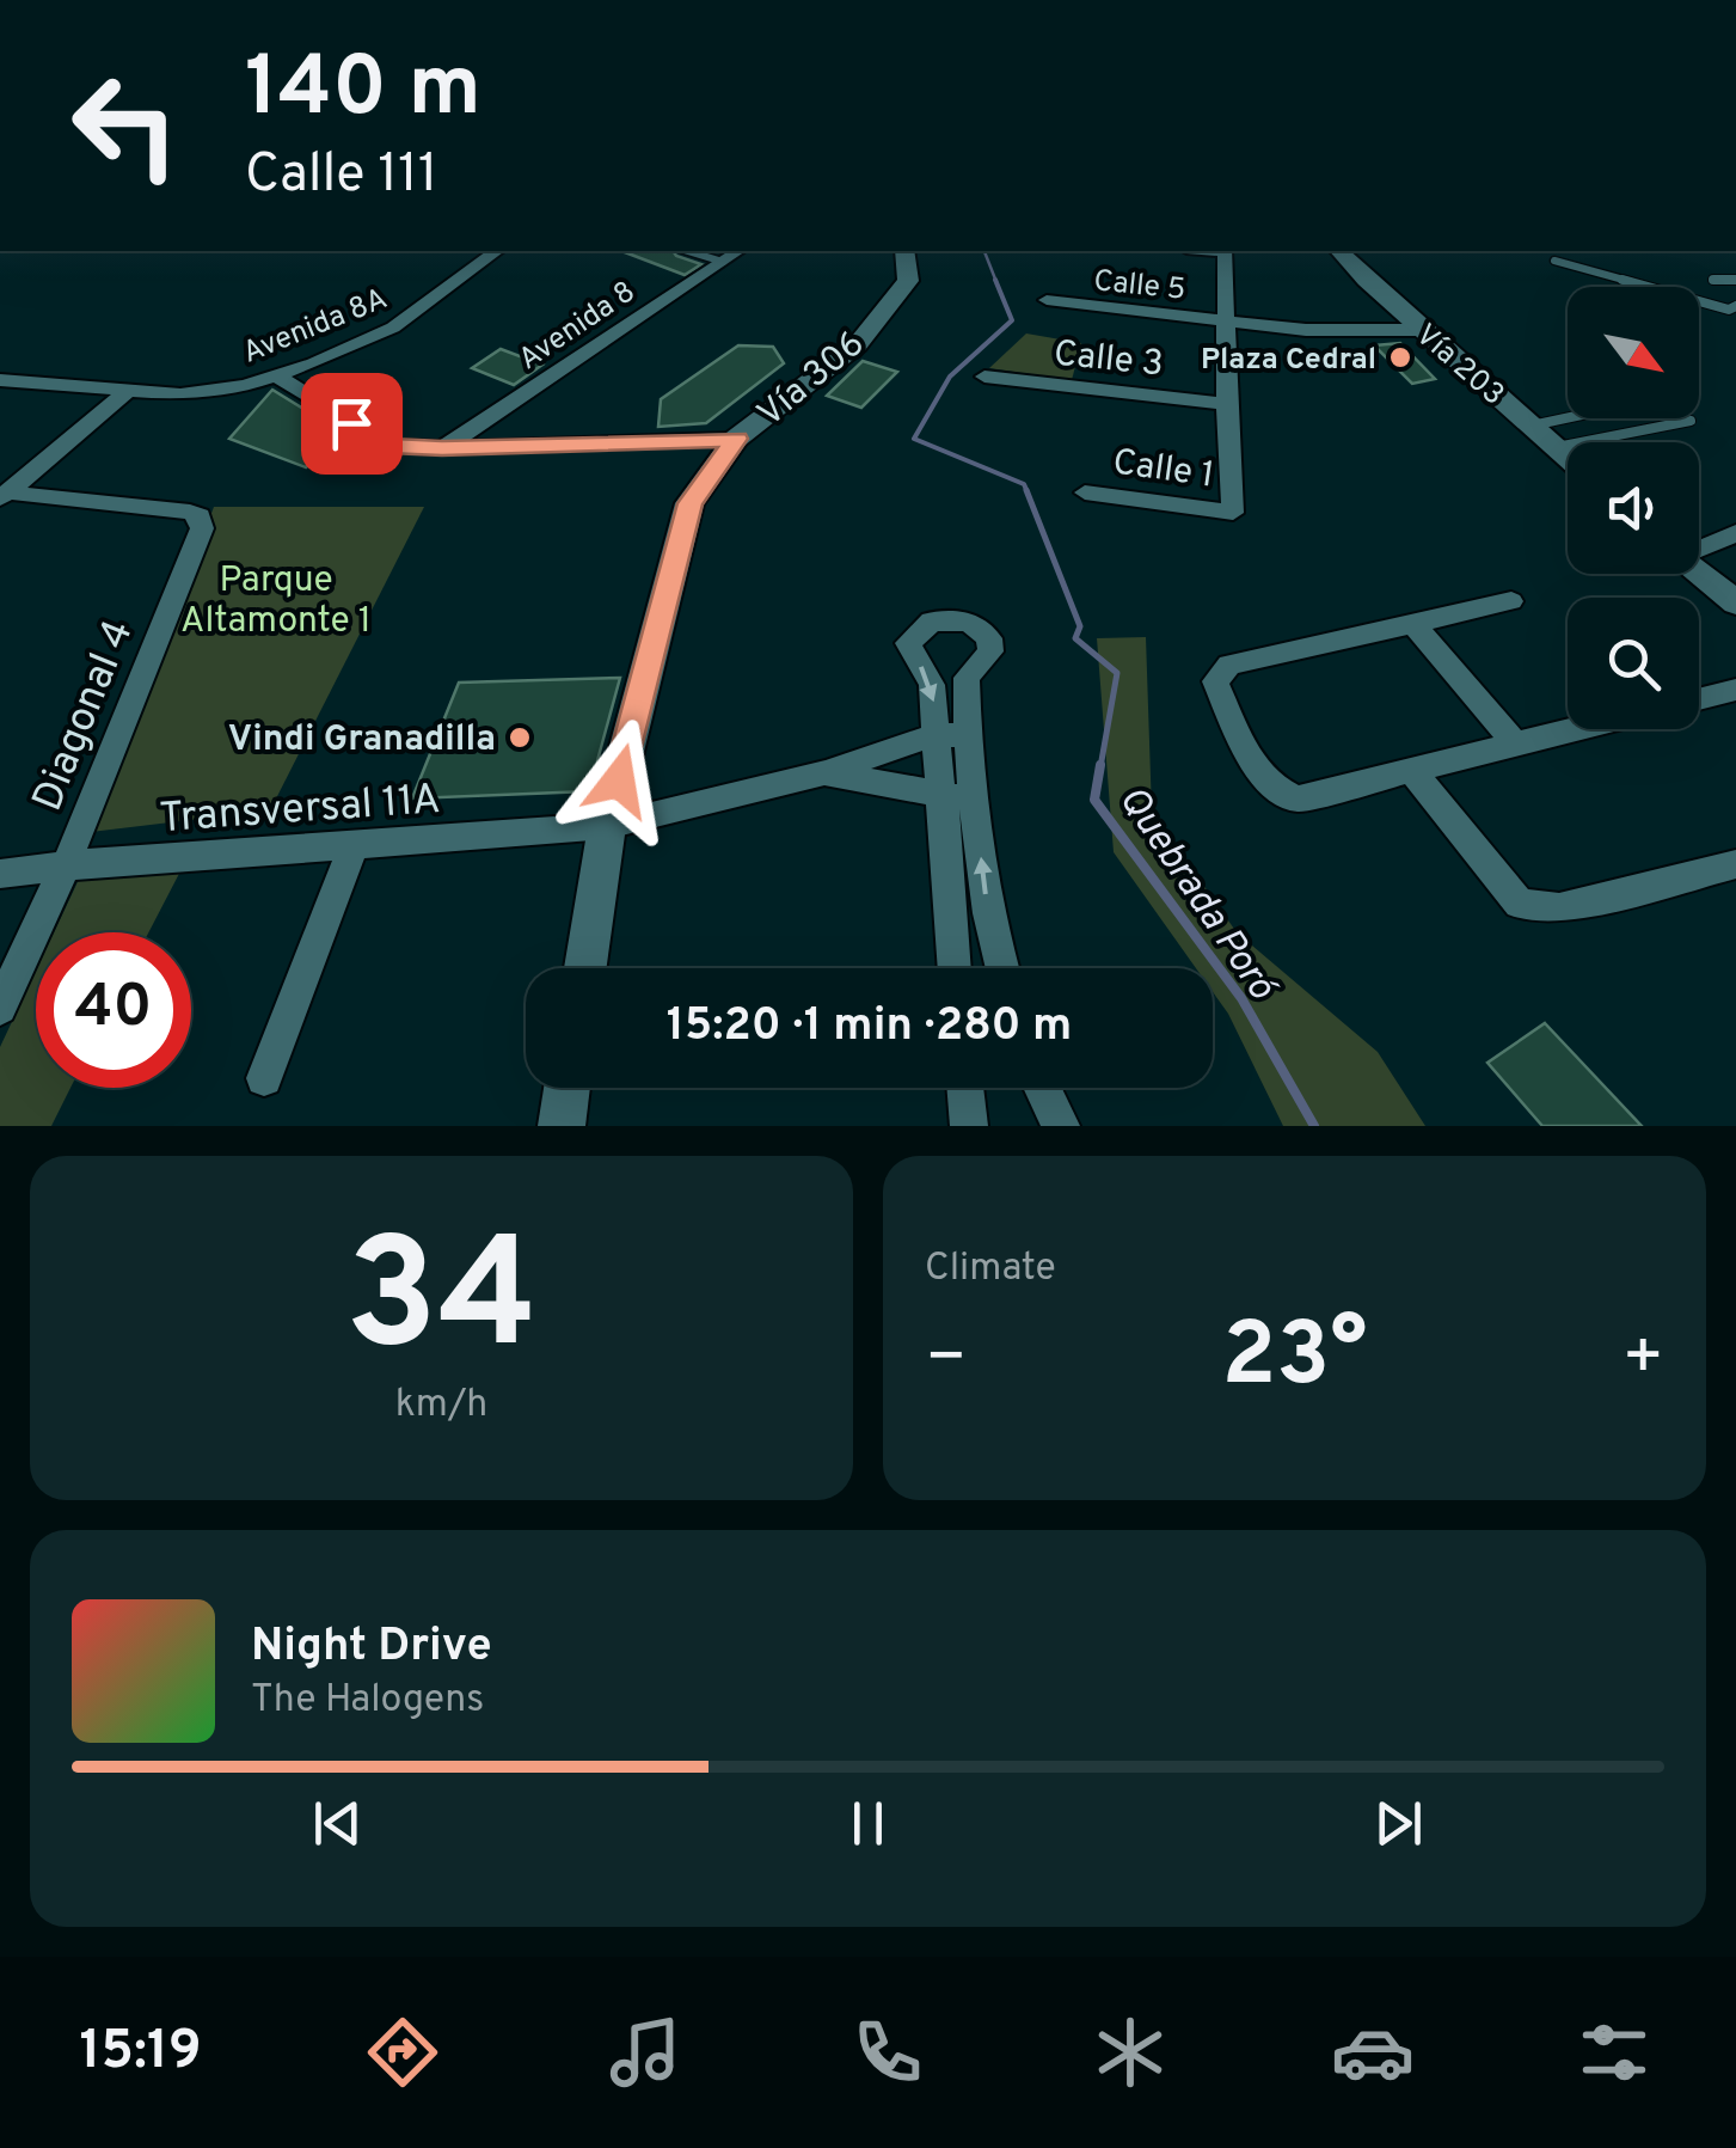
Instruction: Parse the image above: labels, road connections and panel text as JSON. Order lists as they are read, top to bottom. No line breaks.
{"streets":{"street":["Calle 5","Avenida 8A","Avenida 8","Calle 3","Vía 203","Vía 306","Calle 1","Diagonal 4","Transversal 11A"]},"crossings":[["Calle 5","Vía 203"],["Calle 3","Calle 1"],["Vía 306","Transversal 11A"],["Diagonal 4","Transversal 11A"]],"water":["Quebrada Poró"],"parks":["Parque Altamonte 1"],"places":["Plaza Cedral","Vindi Granadilla"],"north":"bottom right","page":{"turn":["140 m","Calle 111"],"limit":"40","trip":"15:20 · 1 min · 280 m","tile":[["34","km/h"],"Climate"],"heat":["−","23°","+"],"song":["Night Drive","The Halogens"],"tabs":"15:19"}}
